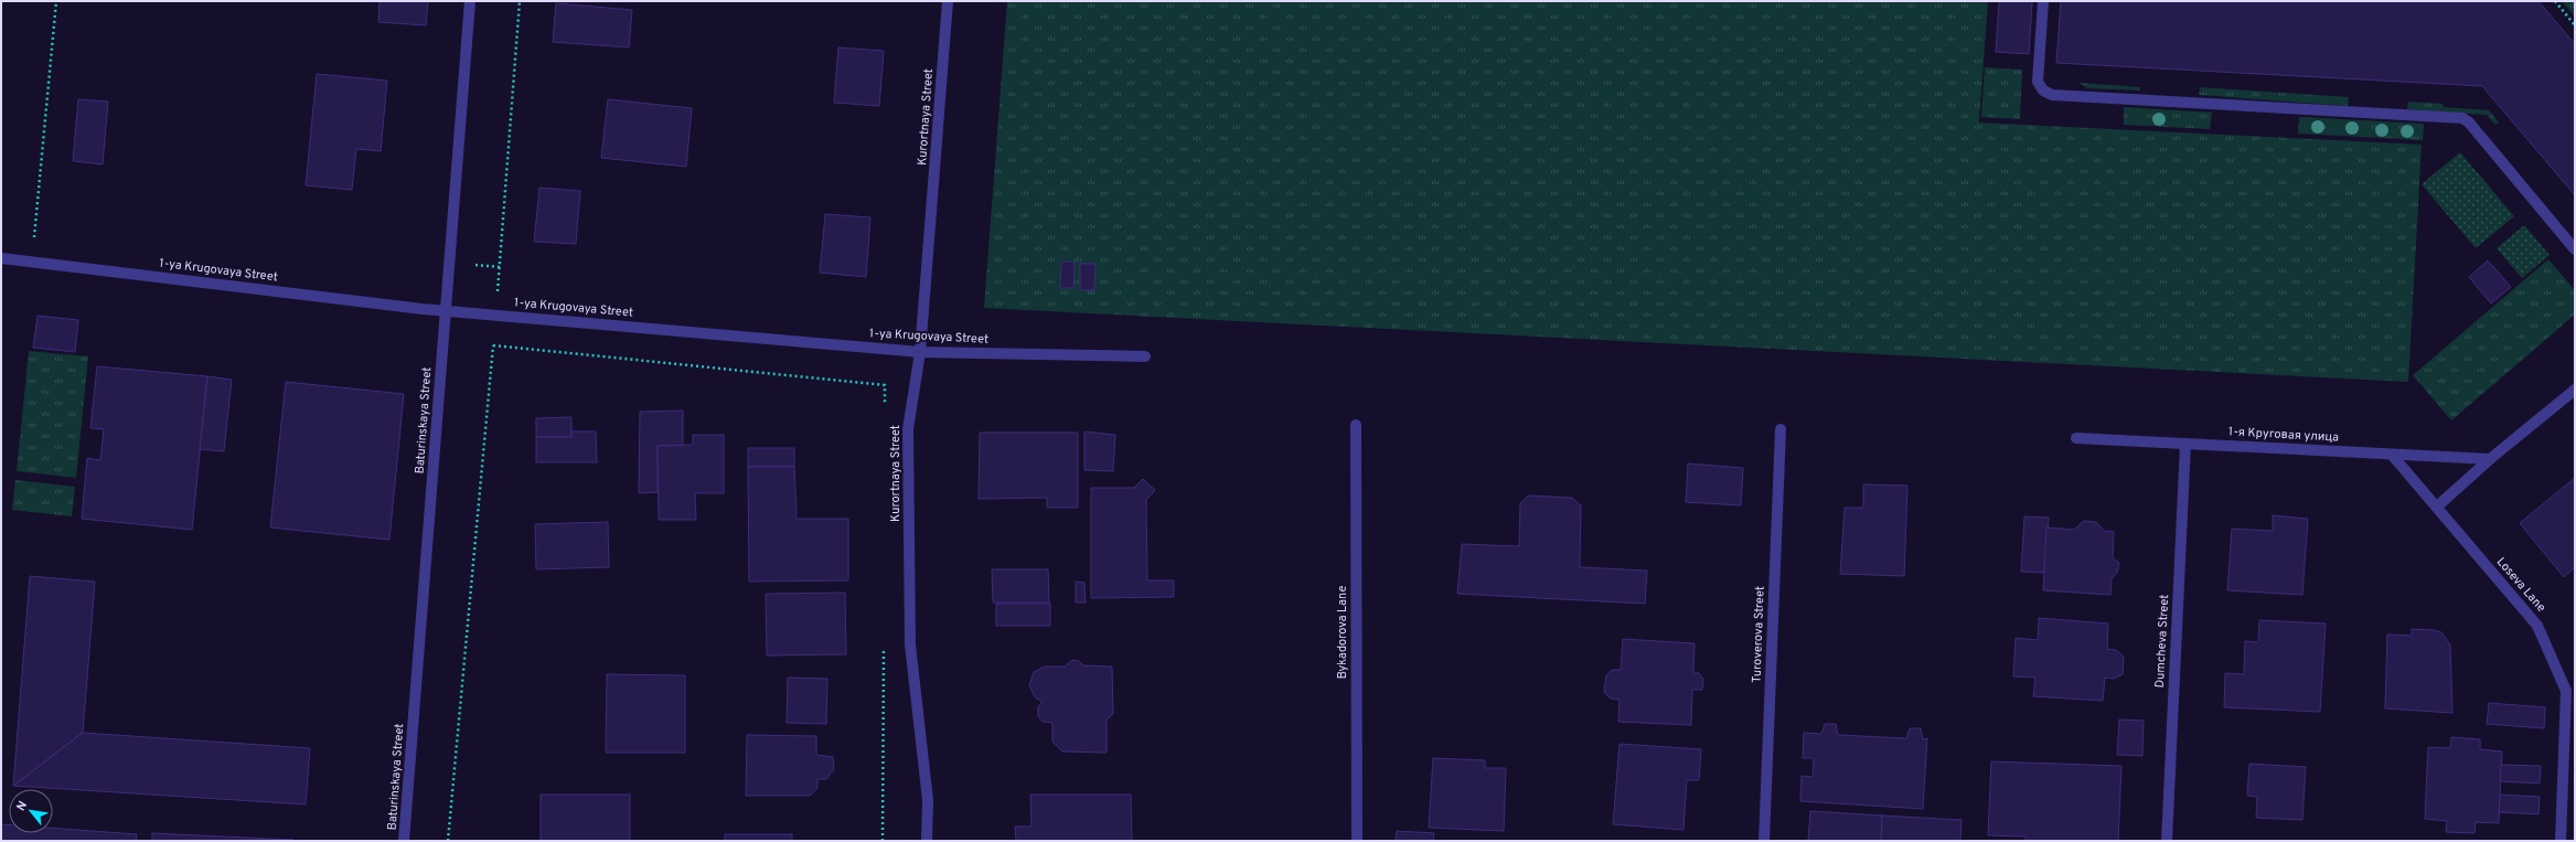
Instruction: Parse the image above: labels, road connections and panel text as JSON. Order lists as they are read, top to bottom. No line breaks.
{"streets":{"street":["Kurortnaya Street","1-ya Krugovaya Street","Baturinskaya Street","1-я Круговая улица","Loseva Lane","Bykadorova Lane","Turoverova Street","Dumcheva Street"]},"crossings":[["Kurortnaya Street","1-ya Krugovaya Street"],["1-ya Krugovaya Street","Baturinskaya Street"],["1-я Круговая улица","Loseva Lane"],["1-я Круговая улица","Dumcheva Street"]],"north":"top left"}
